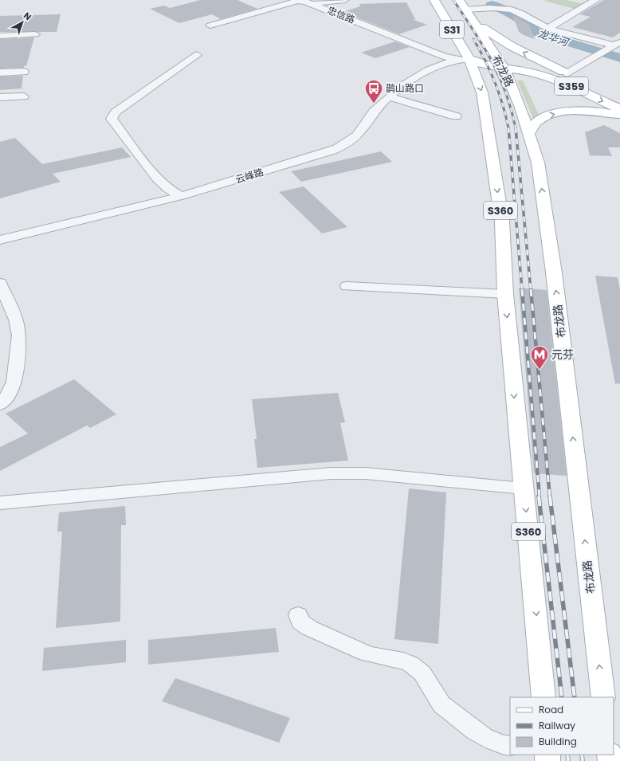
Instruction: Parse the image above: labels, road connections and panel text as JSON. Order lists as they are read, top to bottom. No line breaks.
{"streets":{"main road":["S31","布龙路","S359","S360"],"street":["忠信路","云峰路"]},"crossings":[["忠信路","布龙路"],["忠信路","S359"],["忠信路","云峰路"],["布龙路","S359"],["布龙路","云峰路"],["S359","云峰路"]],"water":["龙华河"],"places":{"bus stop":["鹊山路口"],"metro station":["元芬"]},"legend":["Road","Railway","Building"],"north":"top right"}
